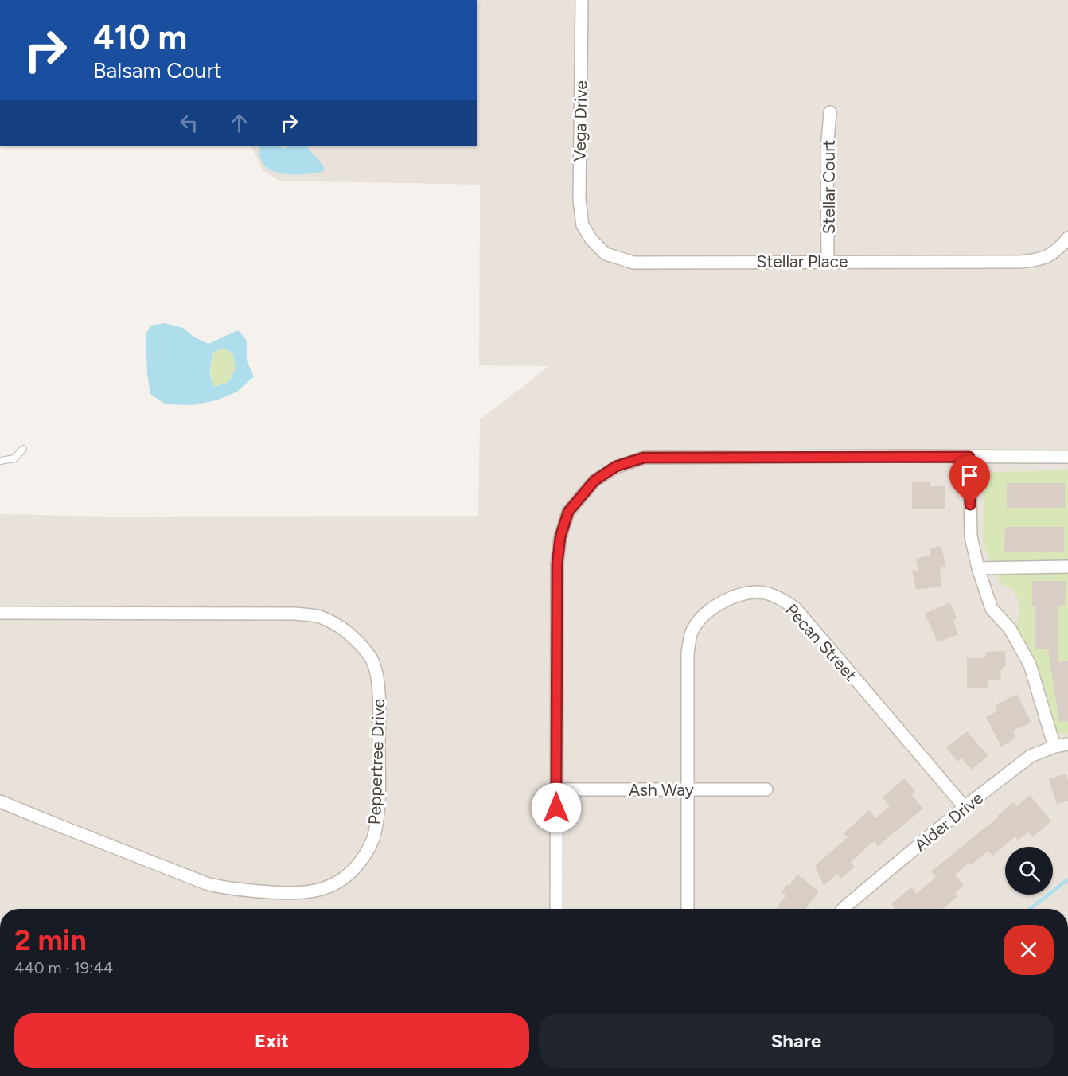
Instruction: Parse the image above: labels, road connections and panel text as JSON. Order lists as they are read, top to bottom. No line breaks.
{"streets":{"street":["Vega Drive","Stellar Court","Stellar Place","Pecan Street","Peppertree Drive","Ash Way","Alder Drive"]},"crossings":[["Vega Drive","Stellar Place"],["Stellar Court","Stellar Place"],["Pecan Street","Ash Way"],["Pecan Street","Alder Drive"]],"page":{"turn":["410 m","Balsam Court"],"heading":["2 min","440 m · 19:44"],"buttons":["Exit","Share"]}}
